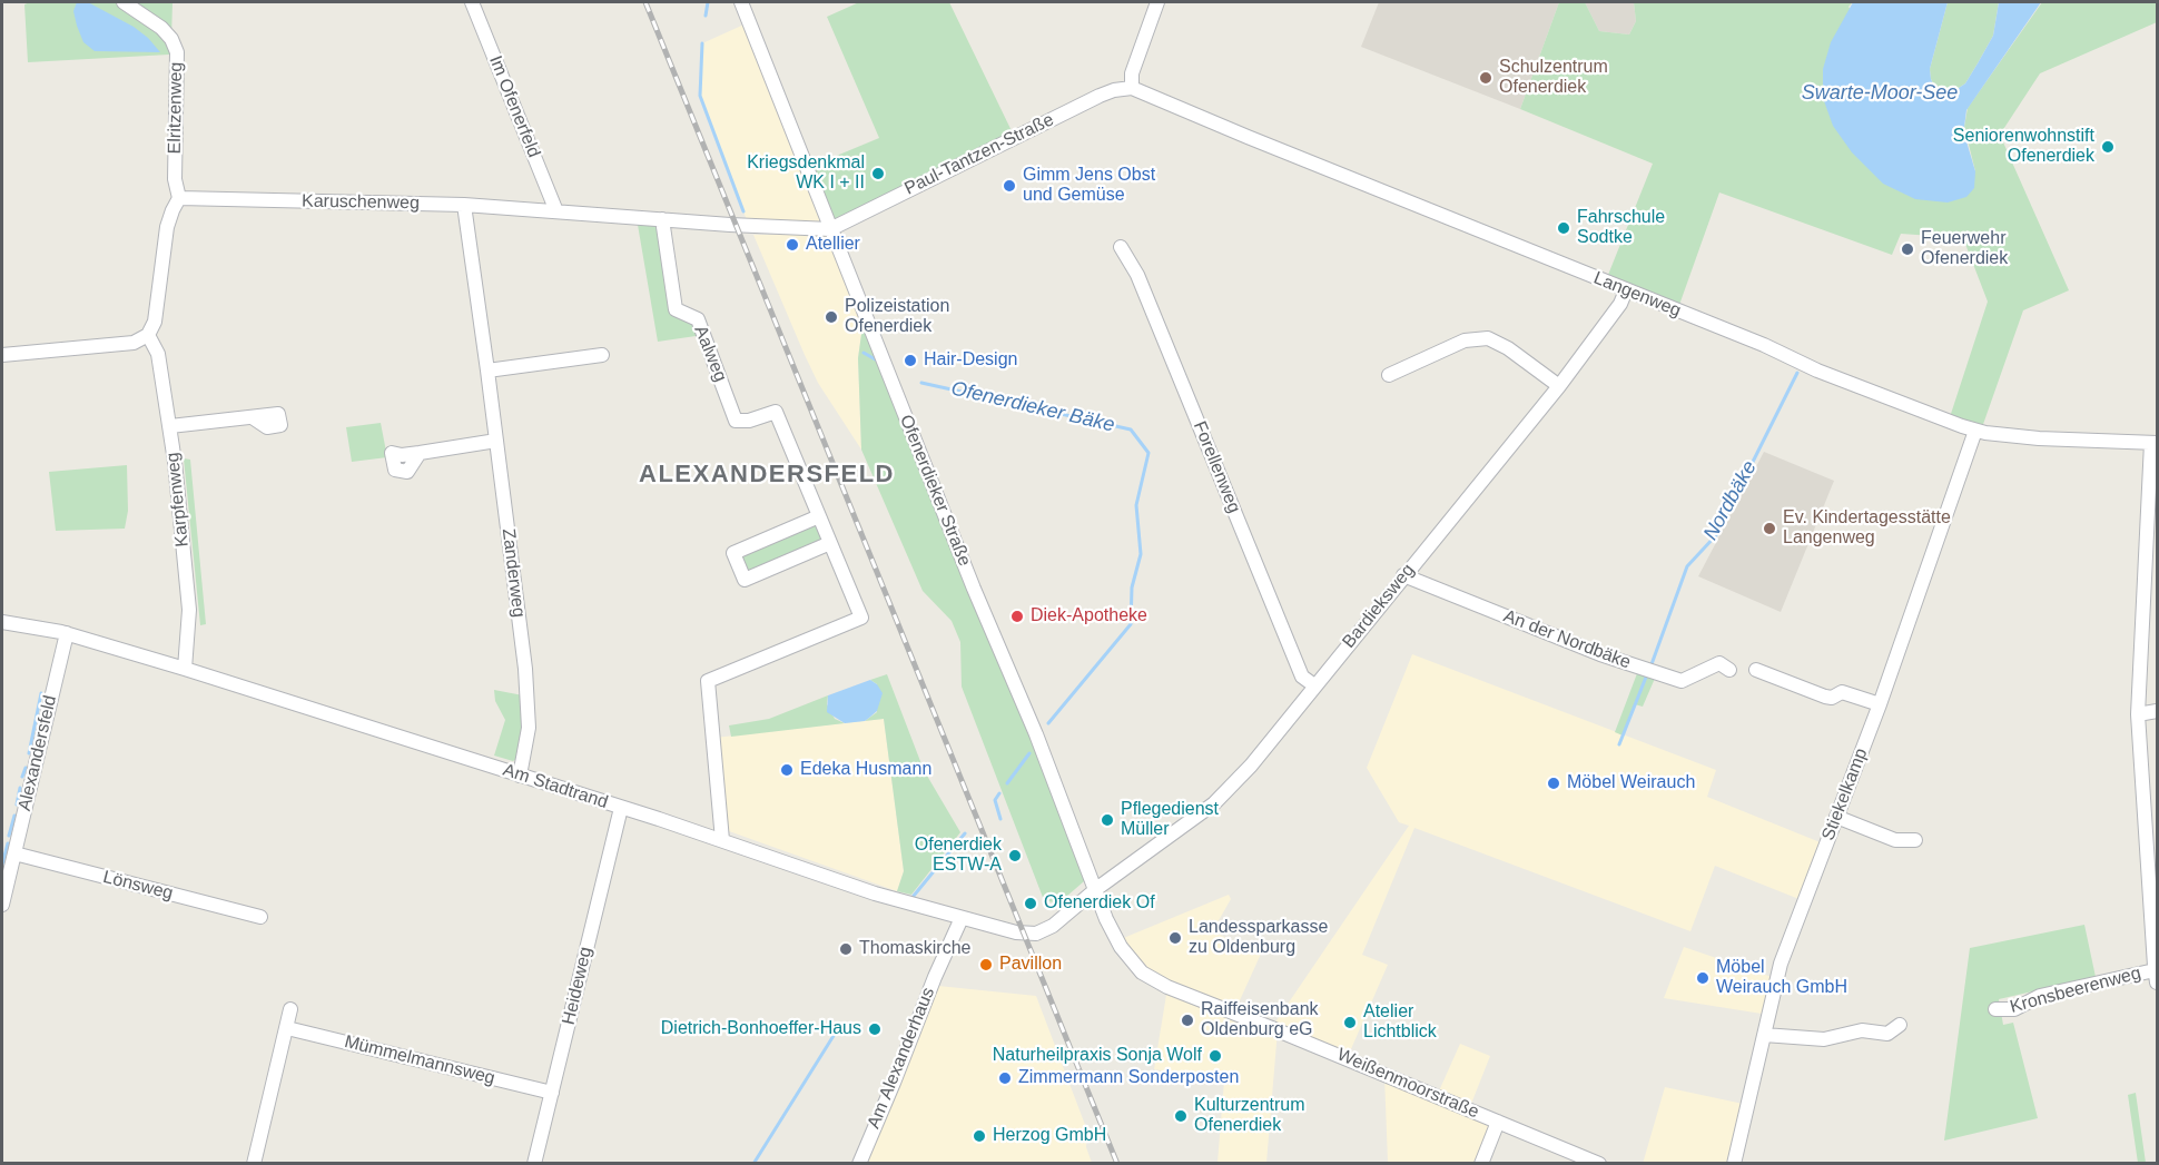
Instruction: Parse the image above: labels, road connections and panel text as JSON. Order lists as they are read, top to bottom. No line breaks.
{"streets":{"street":["Im Ofenerfeld","Elritzenweg","Paul-Tantzen-Straße","Karuschenweg","Langenweg","Aalweg","Forellenweg","Ofenerdieker Straße","Karpfenweg","Zanderweg","Bardieksweg","An der Nordbäke","Alexandersfeld","Am Stadtrand","Stiekelkamp","Lönsweg","Heideweg","Kronsbeerenweg","Am Alexanderhaus","Mümmelmannsweg","Weißenmoorstraße"]},"crossings":[["Im Ofenerfeld","Karuschenweg"],["Elritzenweg","Karuschenweg"],["Paul-Tantzen-Straße","Karuschenweg"],["Paul-Tantzen-Straße","Langenweg"],["Paul-Tantzen-Straße","Ofenerdieker Straße"],["Karuschenweg","Aalweg"],["Karuschenweg","Ofenerdieker Straße"],["Karuschenweg","Zanderweg"],["Langenweg","Bardieksweg"],["Langenweg","Stiekelkamp"],["Forellenweg","Bardieksweg"],["Ofenerdieker Straße","Bardieksweg"],["Ofenerdieker Straße","Am Stadtrand"],["Ofenerdieker Straße","Weißenmoorstraße"],["Karpfenweg","Am Stadtrand"],["Zanderweg","Am Stadtrand"],["Bardieksweg","An der Nordbäke"],["Bardieksweg","Am Stadtrand"],["Alexandersfeld","Am Stadtrand"],["Alexandersfeld","Lönsweg"],["Am Stadtrand","Heideweg"],["Am Stadtrand","Am Alexanderhaus"],["Heideweg","Mümmelmannsweg"]],"districts":["ALEXANDERSFELD"],"water":["Swarte-Moor-See","Ofenerdieker Bäke","Nordbäke"],"places":["Schulzentrum Ofenerdiek","Seniorenwohnstift Ofenerdiek","Kriegsdenkmal WK I + II","Gimm Jens Obst und Gemüse","Fahrschule Sodtke","Atellier","Feuerwehr Ofenerdiek","Polizeistation Ofenerdiek","Hair-Design","Ev. Kindertagesstätte Langenweg","Diek-Apotheke","Edeka Husmann","Möbel Weirauch","Pflegedienst Müller","Ofenerdiek ESTW-A","Ofenerdiek Of","Landessparkasse zu Oldenburg","Thomaskirche","Pavillon","Möbel Weirauch GmbH","Raiffeisenbank Oldenburg eG","Atelier Lichtblick","Dietrich-Bonhoeffer-Haus","Naturheilpraxis Sonja Wolf","Zimmermann Sonderposten","Kulturzentrum Ofenerdiek","Herzog GmbH"]}
